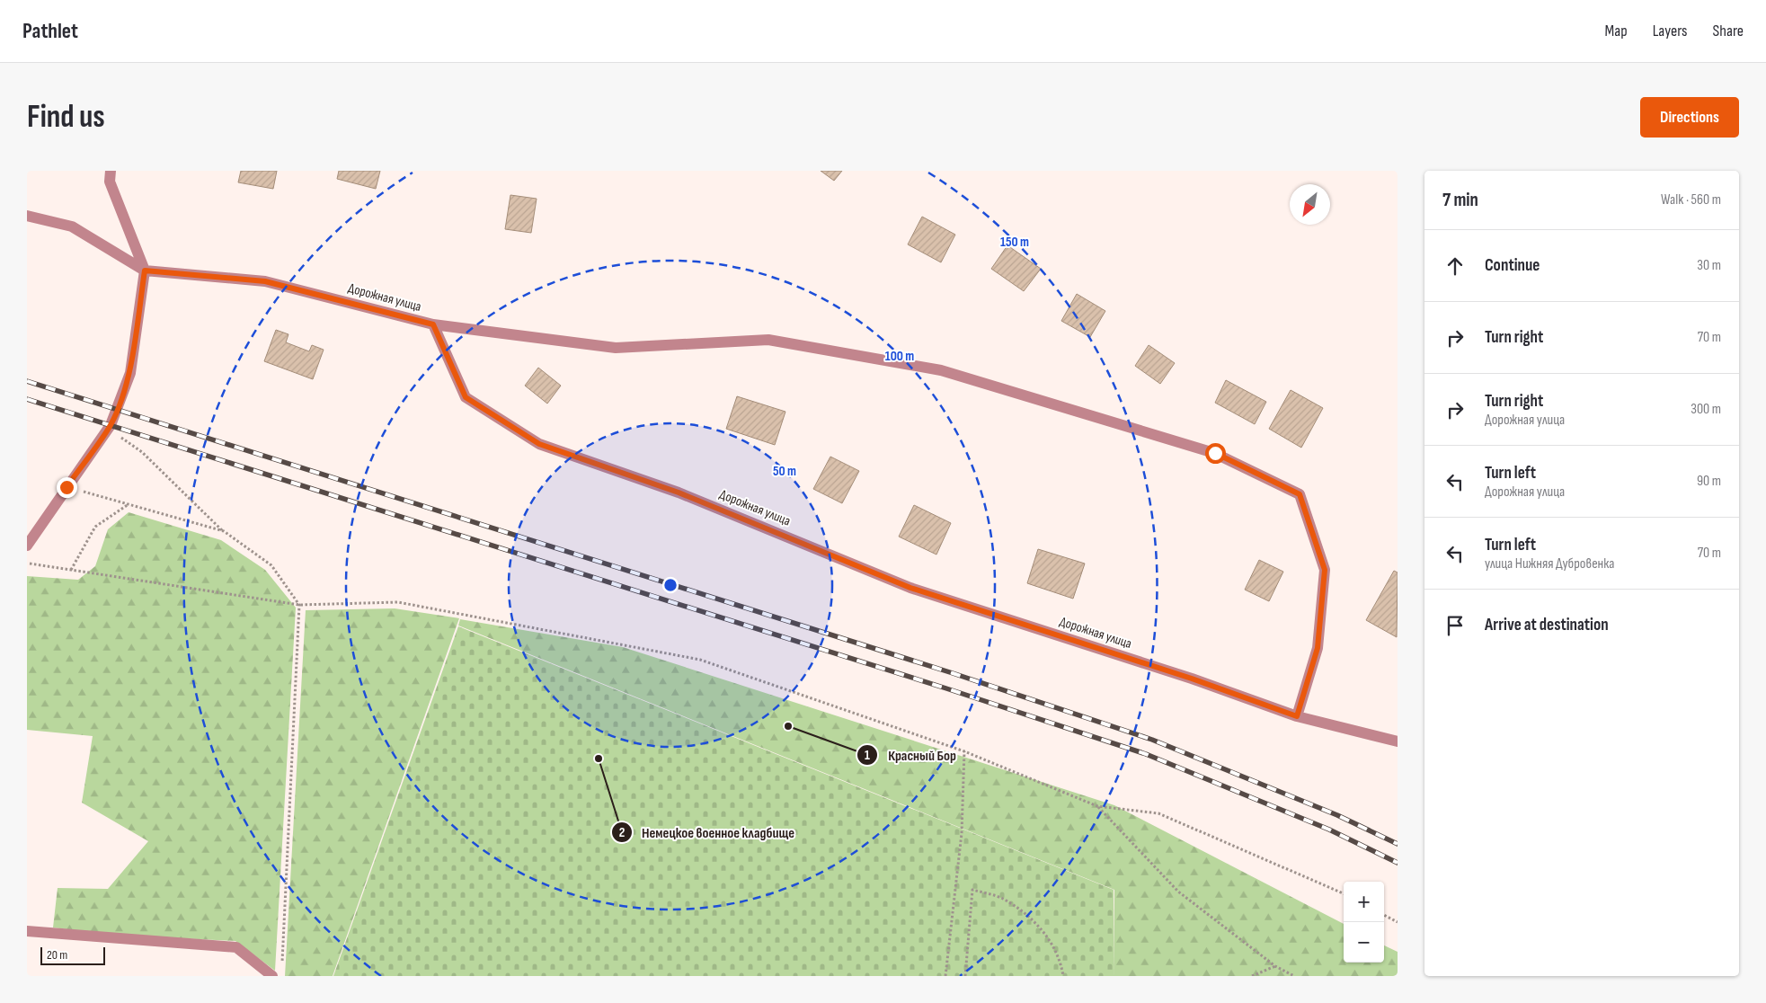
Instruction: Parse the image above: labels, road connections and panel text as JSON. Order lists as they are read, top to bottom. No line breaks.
{"streets":{"street":["Дорожная улица"]},"places":["Красный Бор","Немецкое военное кладбище"],"scale_bar":"20 m","north":"bottom left","page":{"header":"Pathlet","nav":["Map","Layers","Share"],"buttons":"Directions","title":"Find us","heading":["7 min","Walk · 560 m"],"list":[["Continue","30 m"],["Turn right","70 m"],["Turn right","Дорожная улица","300 m"],["Turn left","Дорожная улица","90 m"],["Turn left","улица Нижняя Дубровенка","70 m"],"Arrive at destination"],"map_buttons":["+","−"],"scale":"20 m"},"rings":["150 m","100 m","50 m"]}
